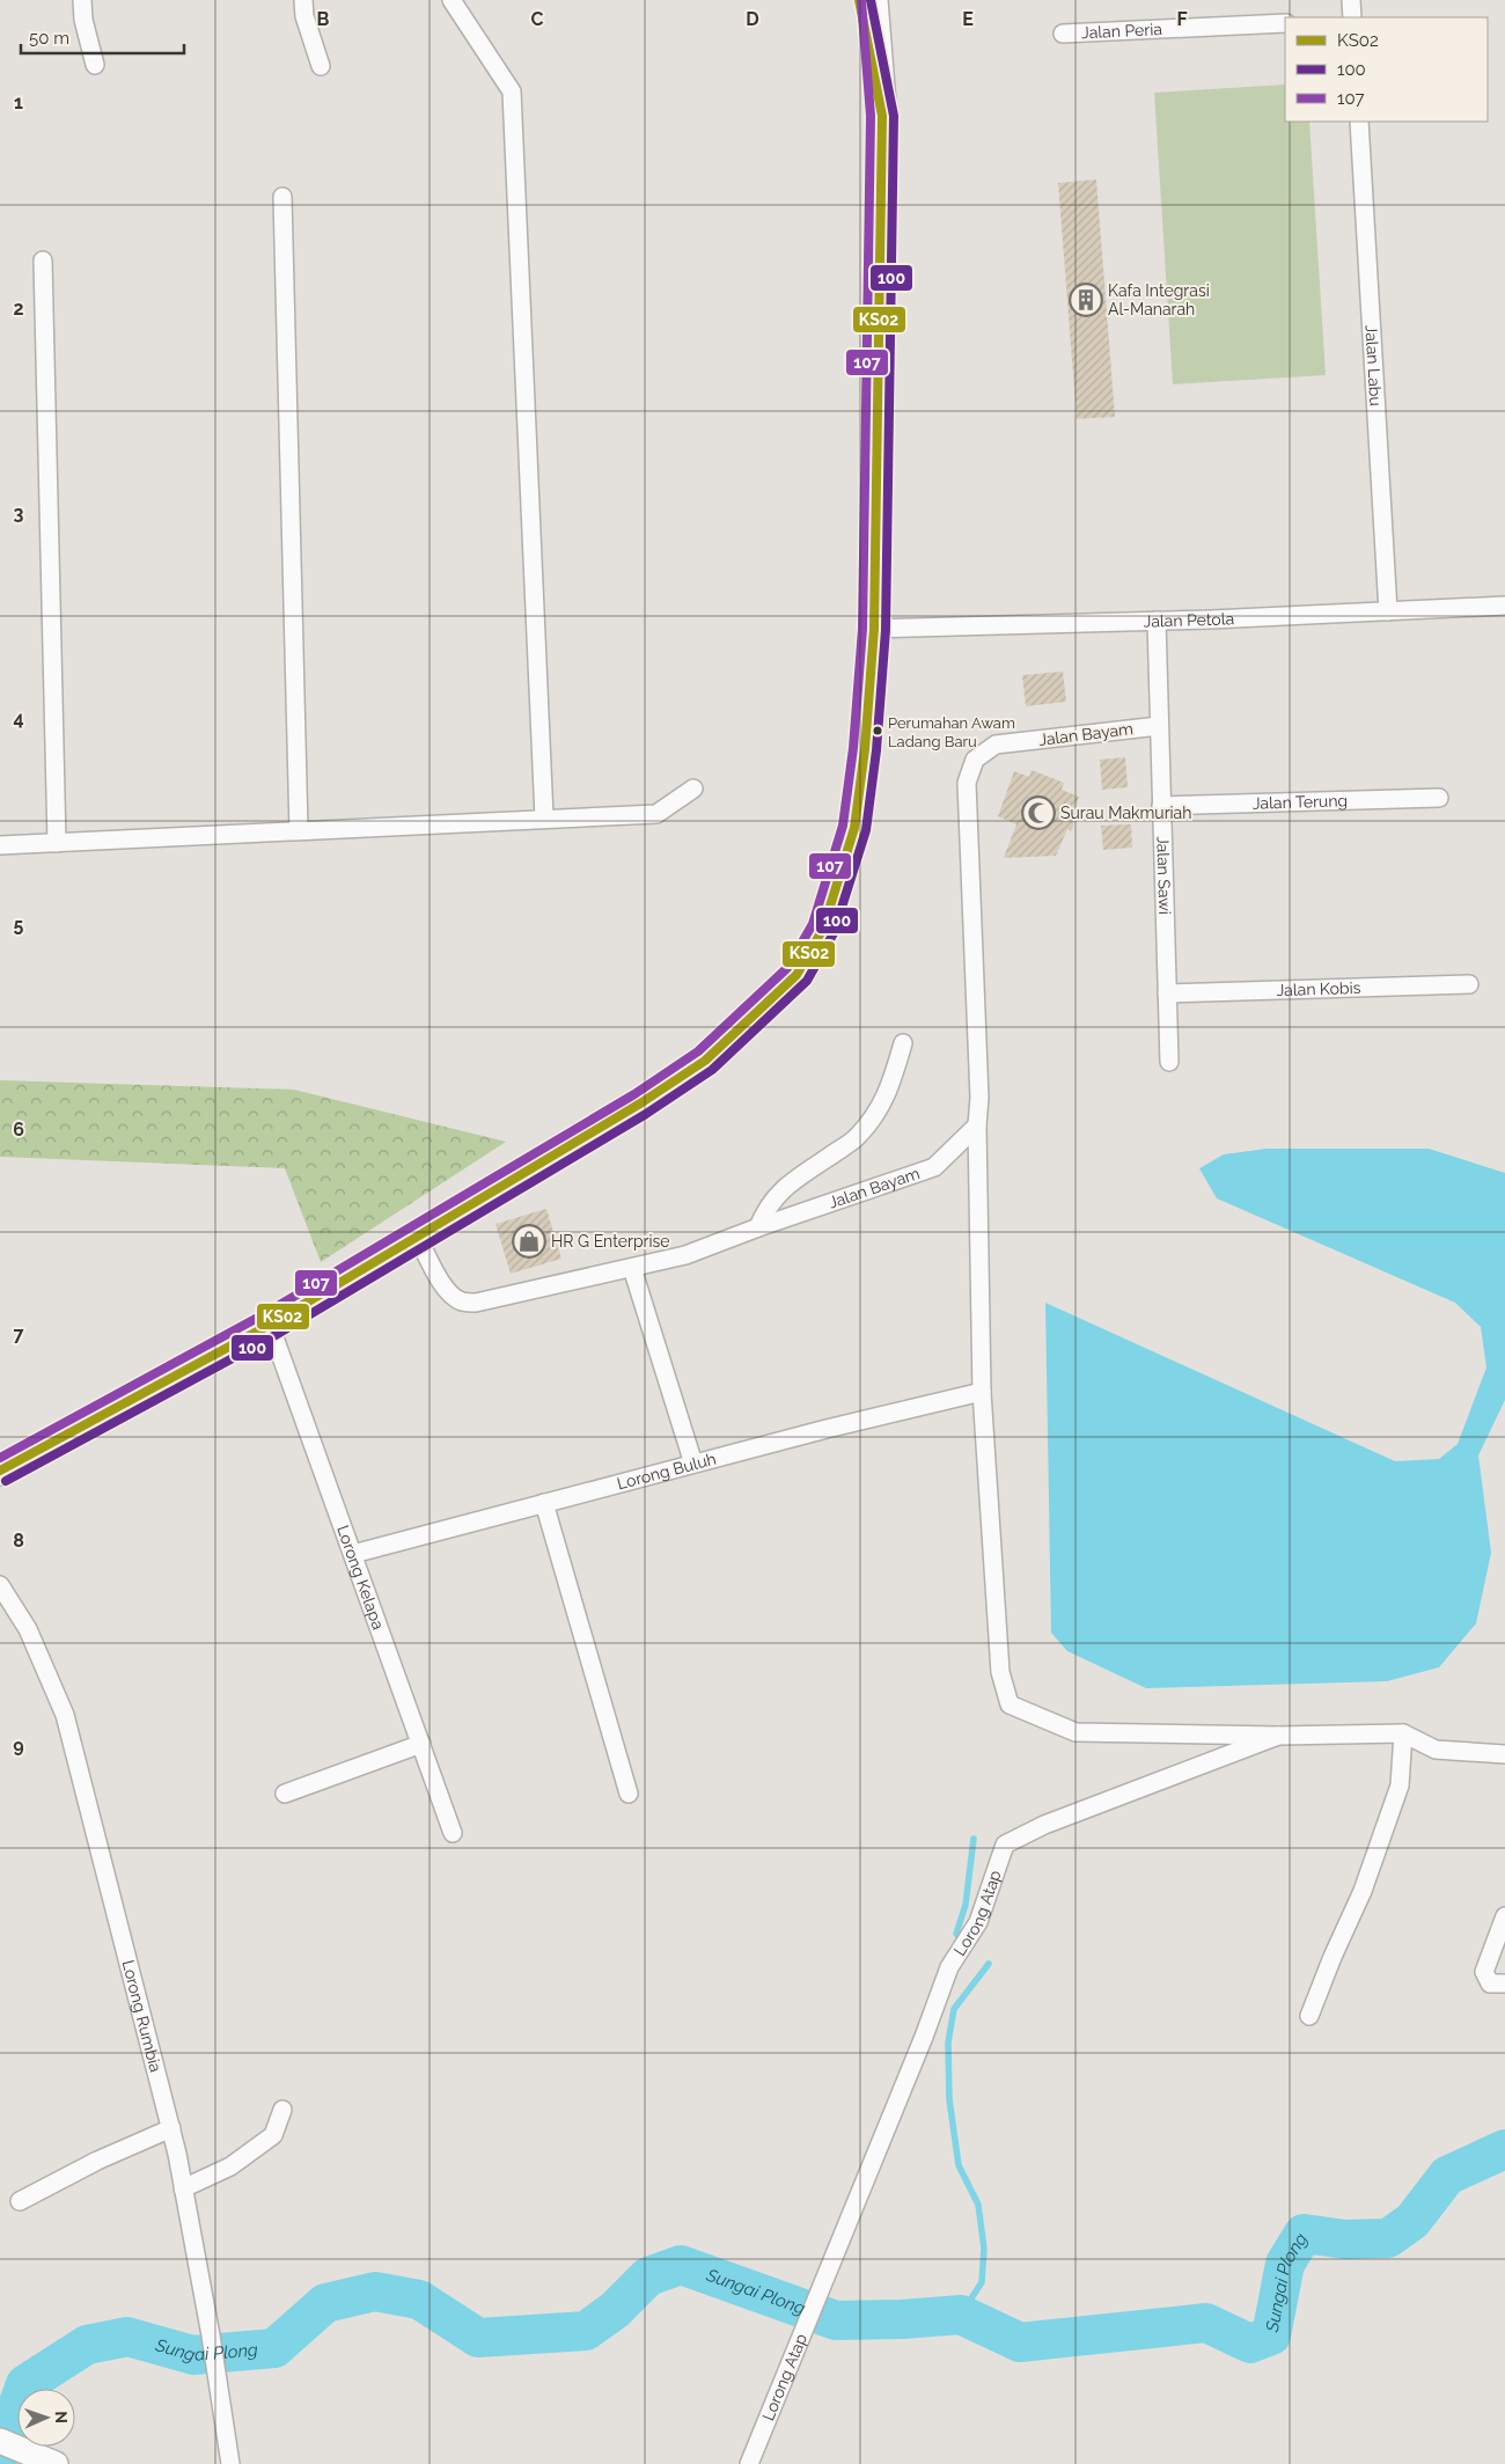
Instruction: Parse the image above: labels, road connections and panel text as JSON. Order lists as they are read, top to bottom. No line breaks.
{"streets":{"street":["Jalan Peria","Jalan Labu","Jalan Petola","Jalan Bayam","Jalan Terung","Jalan Sawi","Jalan Kobis","Lorong Buluh","Lorong Kelapa","Lorong Atap","Lorong Rumbia"]},"crossings":[["Jalan Labu","Jalan Petola"],["Jalan Petola","Jalan Sawi"],["Jalan Bayam","Jalan Sawi"],["Jalan Terung","Jalan Sawi"],["Jalan Sawi","Jalan Kobis"],["Lorong Buluh","Lorong Kelapa"]],"water":["Sungai Plong"],"places":{"building":["Kafa Integrasi Al-Manarah"],"other":["Perumahan Awam Ladang Baru"],"mosque":["Surau Makmuriah"],"shop":["HR G Enterprise"]},"lines":["transit line KS02","transit line 100","transit line 107"],"legend":["KS02","100","107"],"scale_bar":"50 m","north":"right","grid":{"columns":["B","C","D","E","F"],"rows":["1","2","3","4","5","6","7","8","9"]}}
